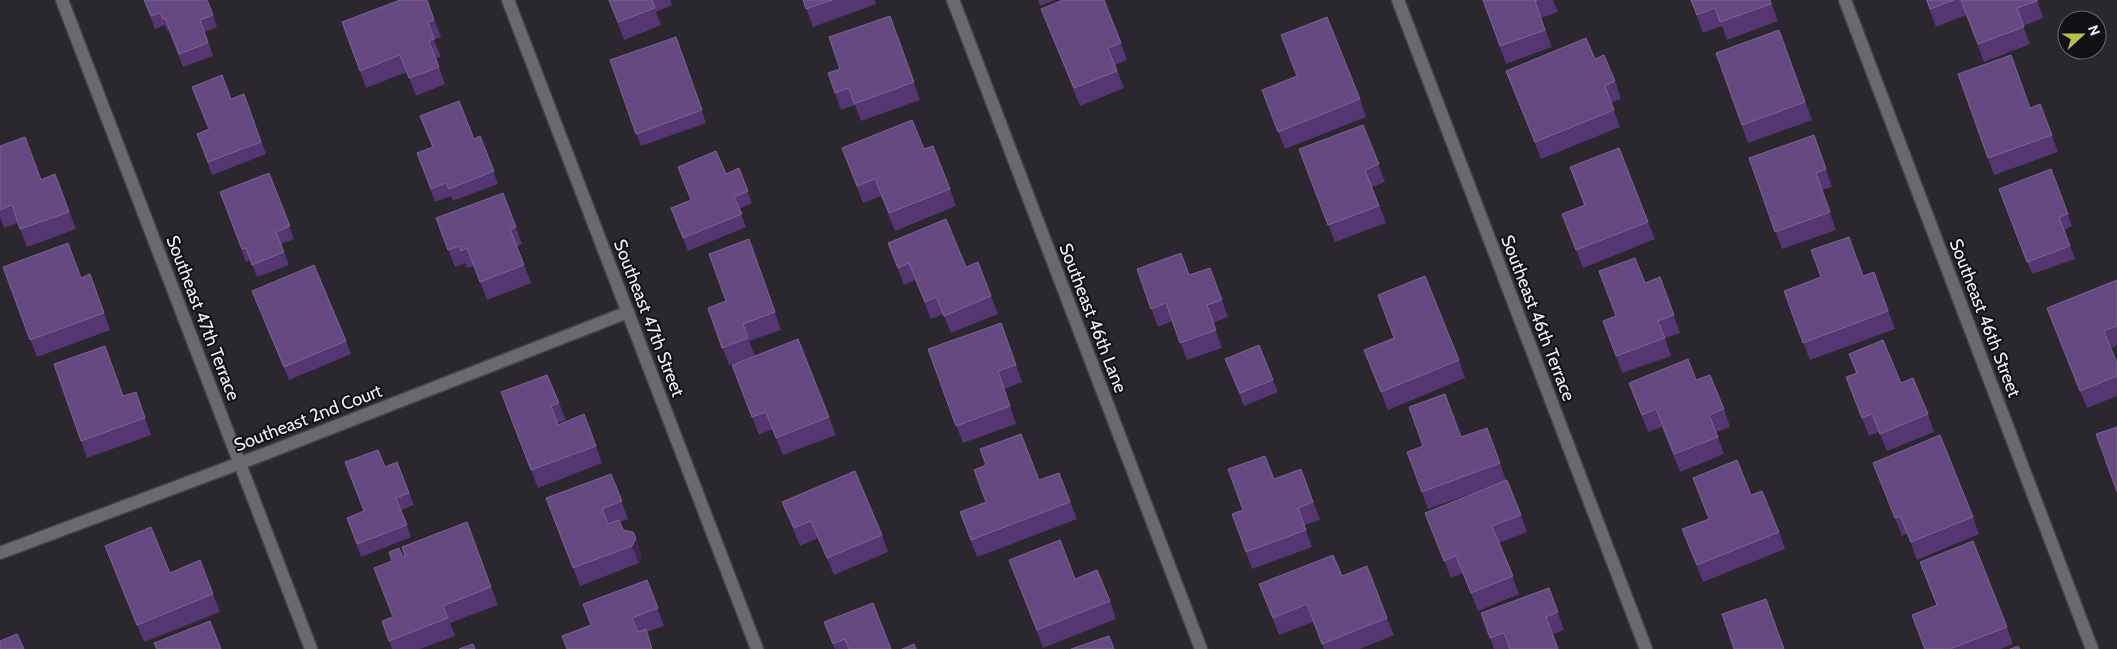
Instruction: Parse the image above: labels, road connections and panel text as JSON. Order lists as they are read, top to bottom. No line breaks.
{"streets":{"street":["Southeast 47th Terrace","Southeast 47th Street","Southeast 46th Lane","Southeast 46th Terrace","Southeast 46th Street","Southeast 2nd Court"]},"crossings":[["Southeast 47th Terrace","Southeast 2nd Court"],["Southeast 47th Street","Southeast 2nd Court"]],"north":"right"}
